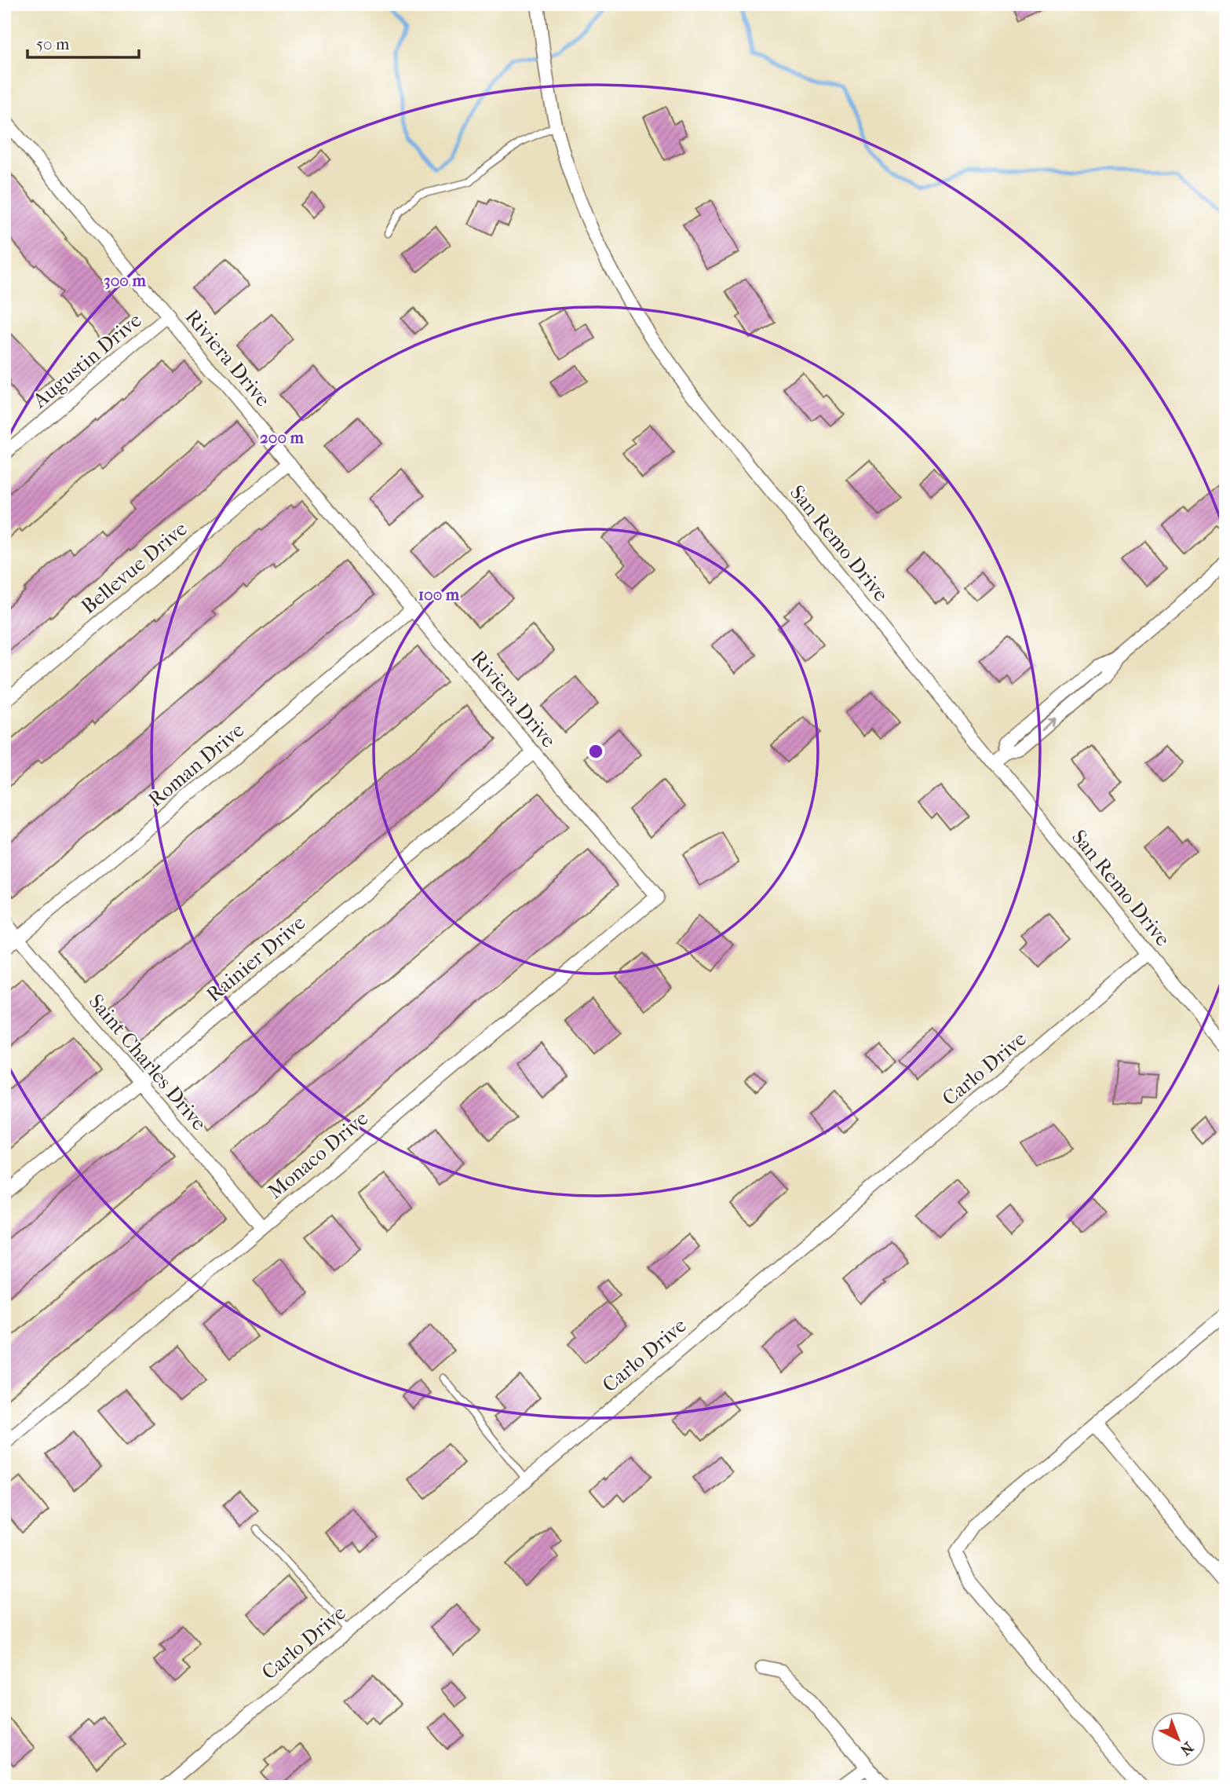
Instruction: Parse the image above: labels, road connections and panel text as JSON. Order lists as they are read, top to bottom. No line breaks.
{"streets":{"street":["Riviera Drive","Augustin Drive","San Remo Drive","Bellevue Drive","Roman Drive","Rainier Drive","Saint Charles Drive","Carlo Drive","Monaco Drive"]},"crossings":[["Riviera Drive","Augustin Drive"],["Riviera Drive","Bellevue Drive"],["Riviera Drive","Roman Drive"],["Riviera Drive","Rainier Drive"],["Riviera Drive","Monaco Drive"],["San Remo Drive","Carlo Drive"],["Roman Drive","Saint Charles Drive"],["Rainier Drive","Saint Charles Drive"],["Saint Charles Drive","Monaco Drive"]],"scale_bar":"50 m","north":"bottom right","rings":["300 m","200 m","100 m"]}
